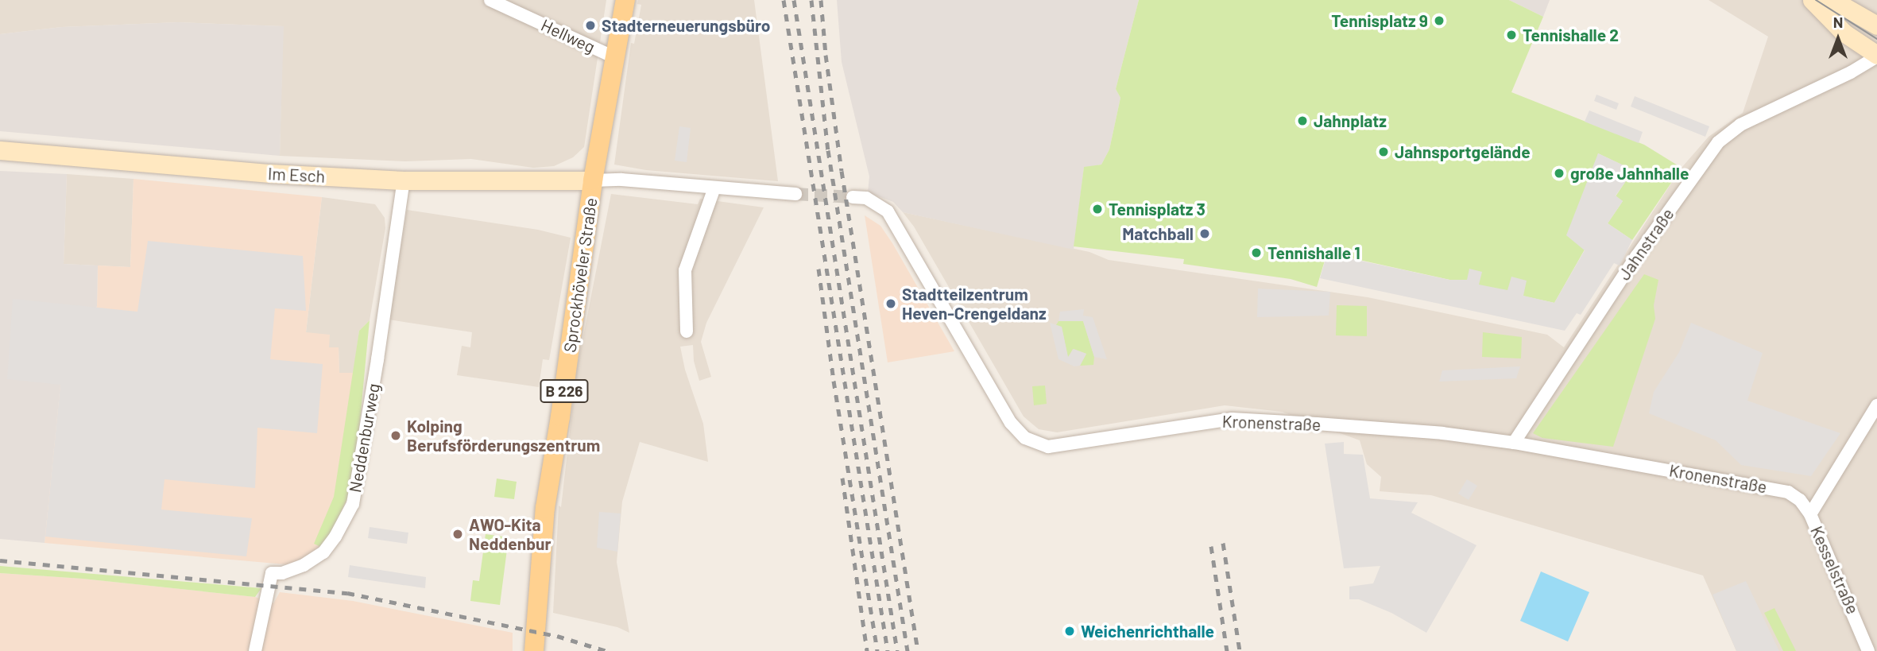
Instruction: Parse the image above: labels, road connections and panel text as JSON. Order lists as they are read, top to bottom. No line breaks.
{"streets":{"main road":["Sprockhöveler Straße","B 226"],"street":["Hellweg","Im Esch","Jahnstraße","Kronenstraße","Neddenburweg","Kesselstraße"]},"crossings":[["Hellweg","Sprockhöveler Straße"],["Im Esch","Sprockhöveler Straße"],["Im Esch","Neddenburweg"],["Jahnstraße","Kronenstraße"],["Kronenstraße","Kesselstraße"]],"places":["Tennisplatz 9","Stadterneuerungsbüro","Tennishalle 2","Jahnplatz","Jahnsportgelände","große Jahnhalle","Tennisplatz 3","Matchball","Tennishalle 1","Stadtteilzentrum Heven-Crengeldanz","Kolping Berufsförderungszentrum","AWO-Kita Neddenbur","Weichenrichthalle"],"north":"top"}
